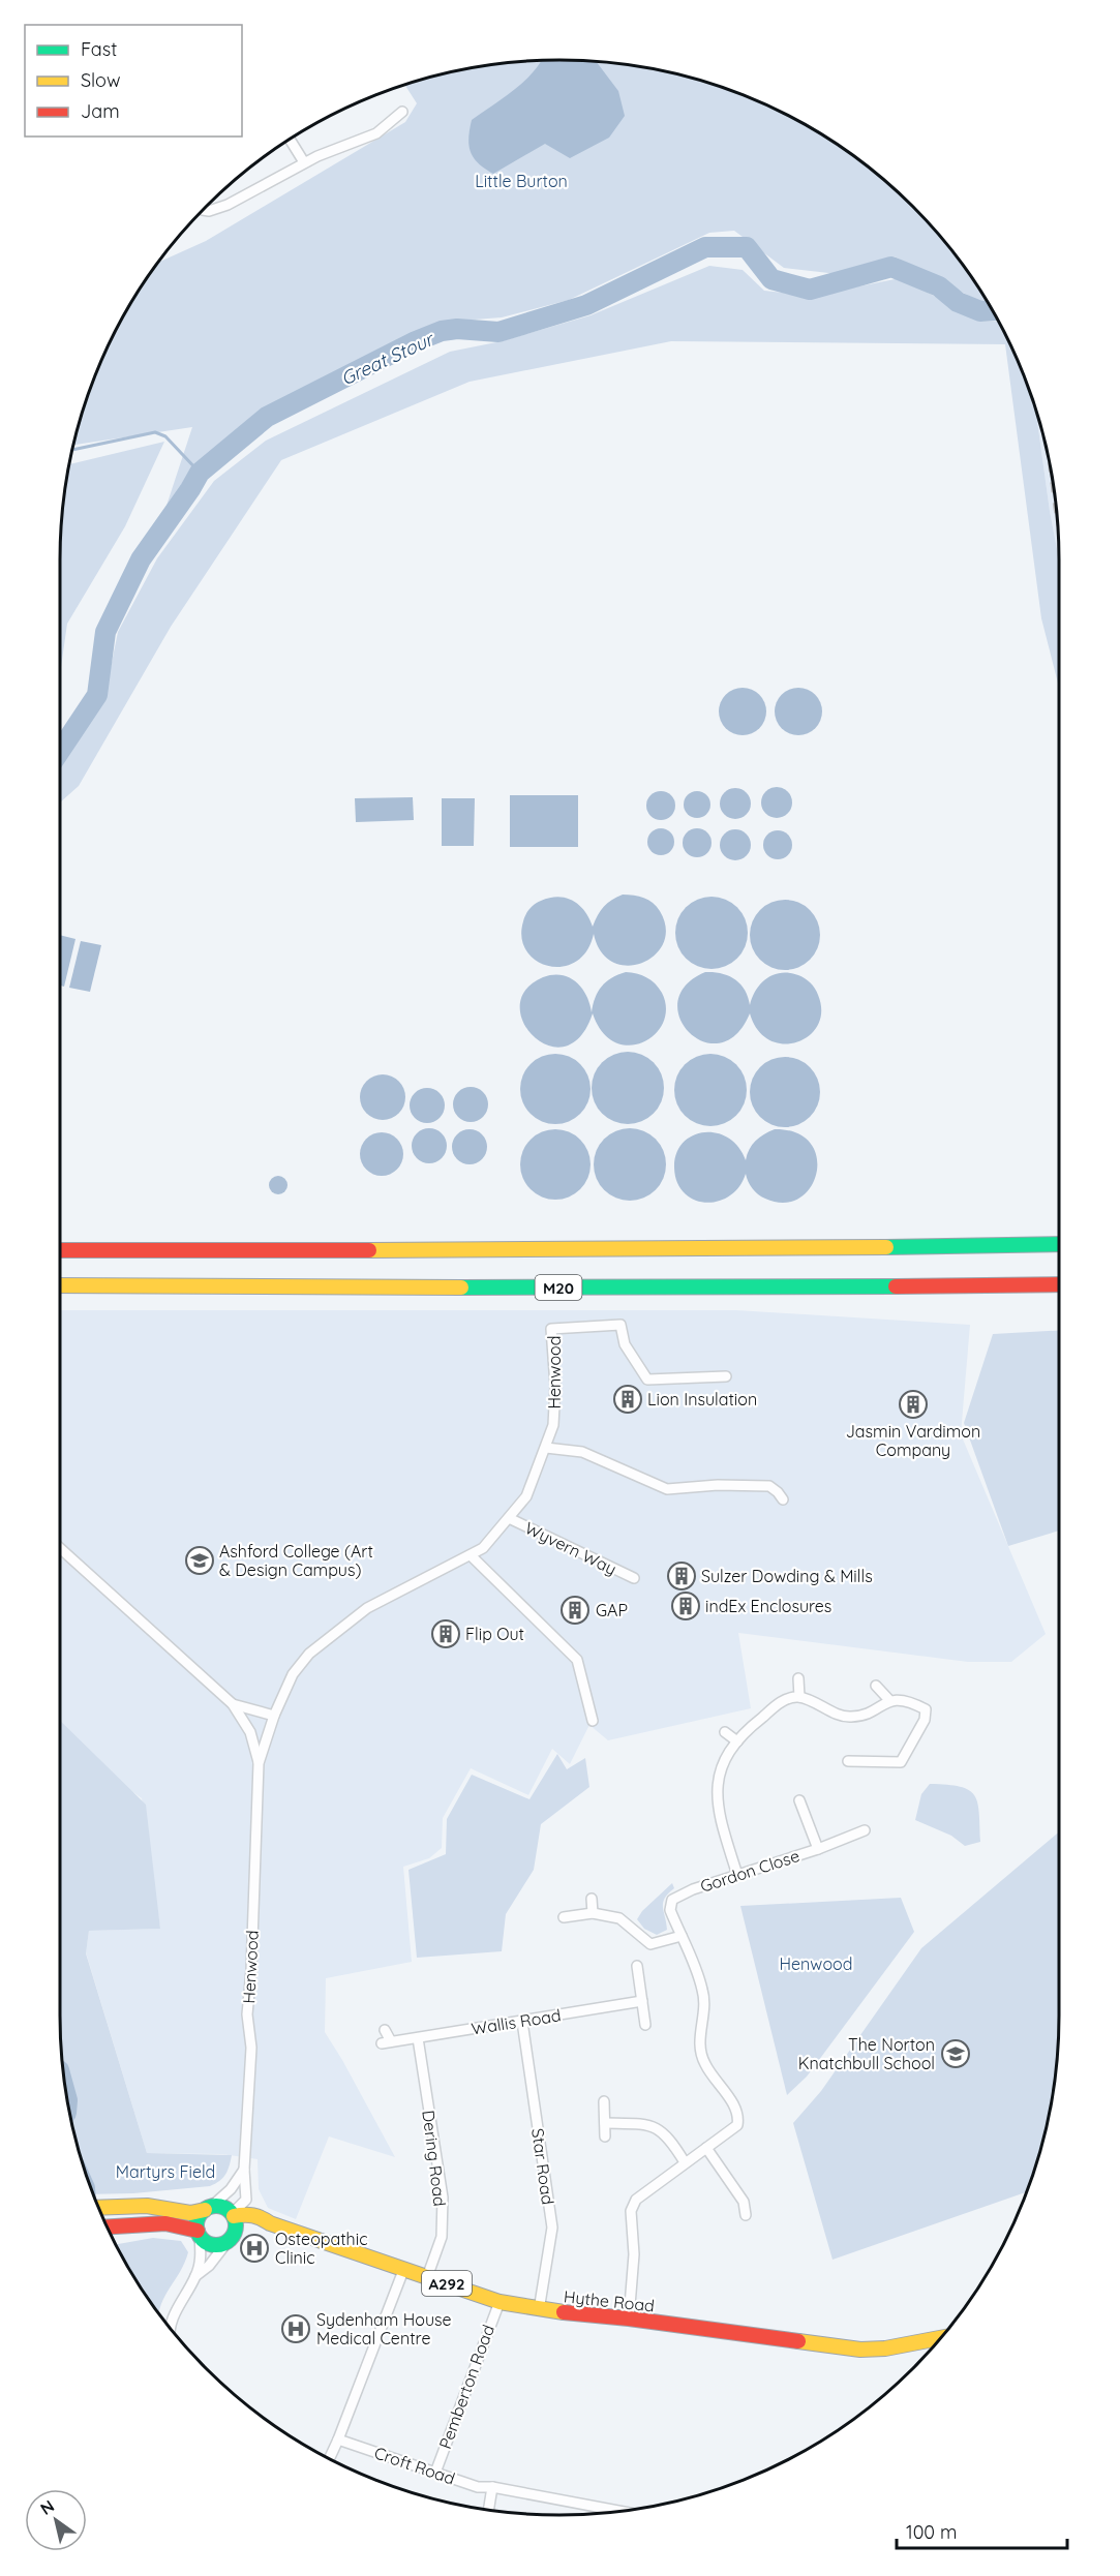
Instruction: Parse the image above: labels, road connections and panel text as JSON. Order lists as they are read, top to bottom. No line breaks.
{"streets":{"main road":["M20","A292","Hythe Road"],"street":["Henwood","Wyvern Way","Gordon Close","Wallis Road","Dering Road","Star Road","Pemberton Road","Croft Road"]},"crossings":[["Henwood","Wyvern Way"],["Gordon Close","Hythe Road"],["Wallis Road","Dering Road"],["Wallis Road","Star Road"],["Dering Road","Hythe Road"],["Star Road","Hythe Road"],["Hythe Road","Pemberton Road"],["Pemberton Road","Croft Road"]],"water":["Great Stour"],"parks":["Little Burton","Henwood","Martyrs Field"],"places":{"building":["Lion Insulation","Jasmin Vardimon Company","Sulzer Dowding & Mills","indEx Enclosures","GAP","Flip Out"],"school or university":["Ashford College (Art & Design Campus)","The Norton Knatchbull School"],"hospital":["Osteopathic Clinic","Sydenham House Medical Centre"]},"legend":["Fast","Slow","Jam"],"scale_bar":"100 m","north":"top left"}
